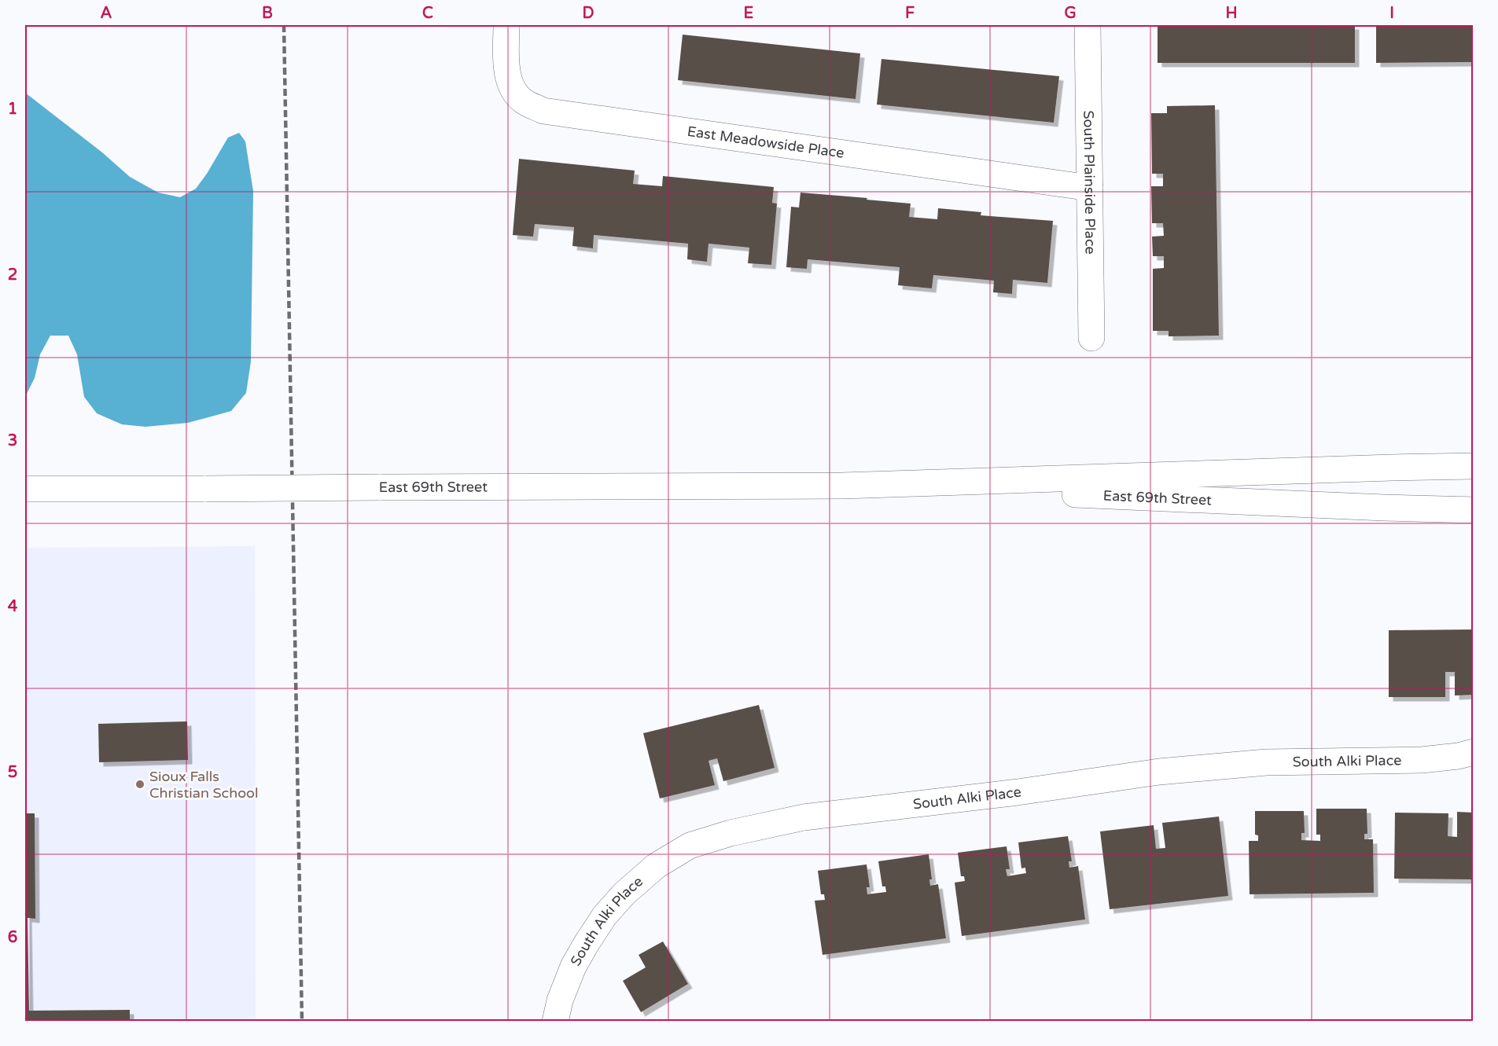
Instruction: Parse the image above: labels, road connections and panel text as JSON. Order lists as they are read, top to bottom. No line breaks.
{"streets":{"main road":["East Meadowside Place","South Plainside Place","East 69th Street","South Alki Place"]},"crossings":[["East Meadowside Place","South Plainside Place"]],"places":["Sioux Falls Christian School"],"grid":{"columns":["A","B","C","D","E","F","G","H","I"],"rows":["1","2","3","4","5","6"]}}
